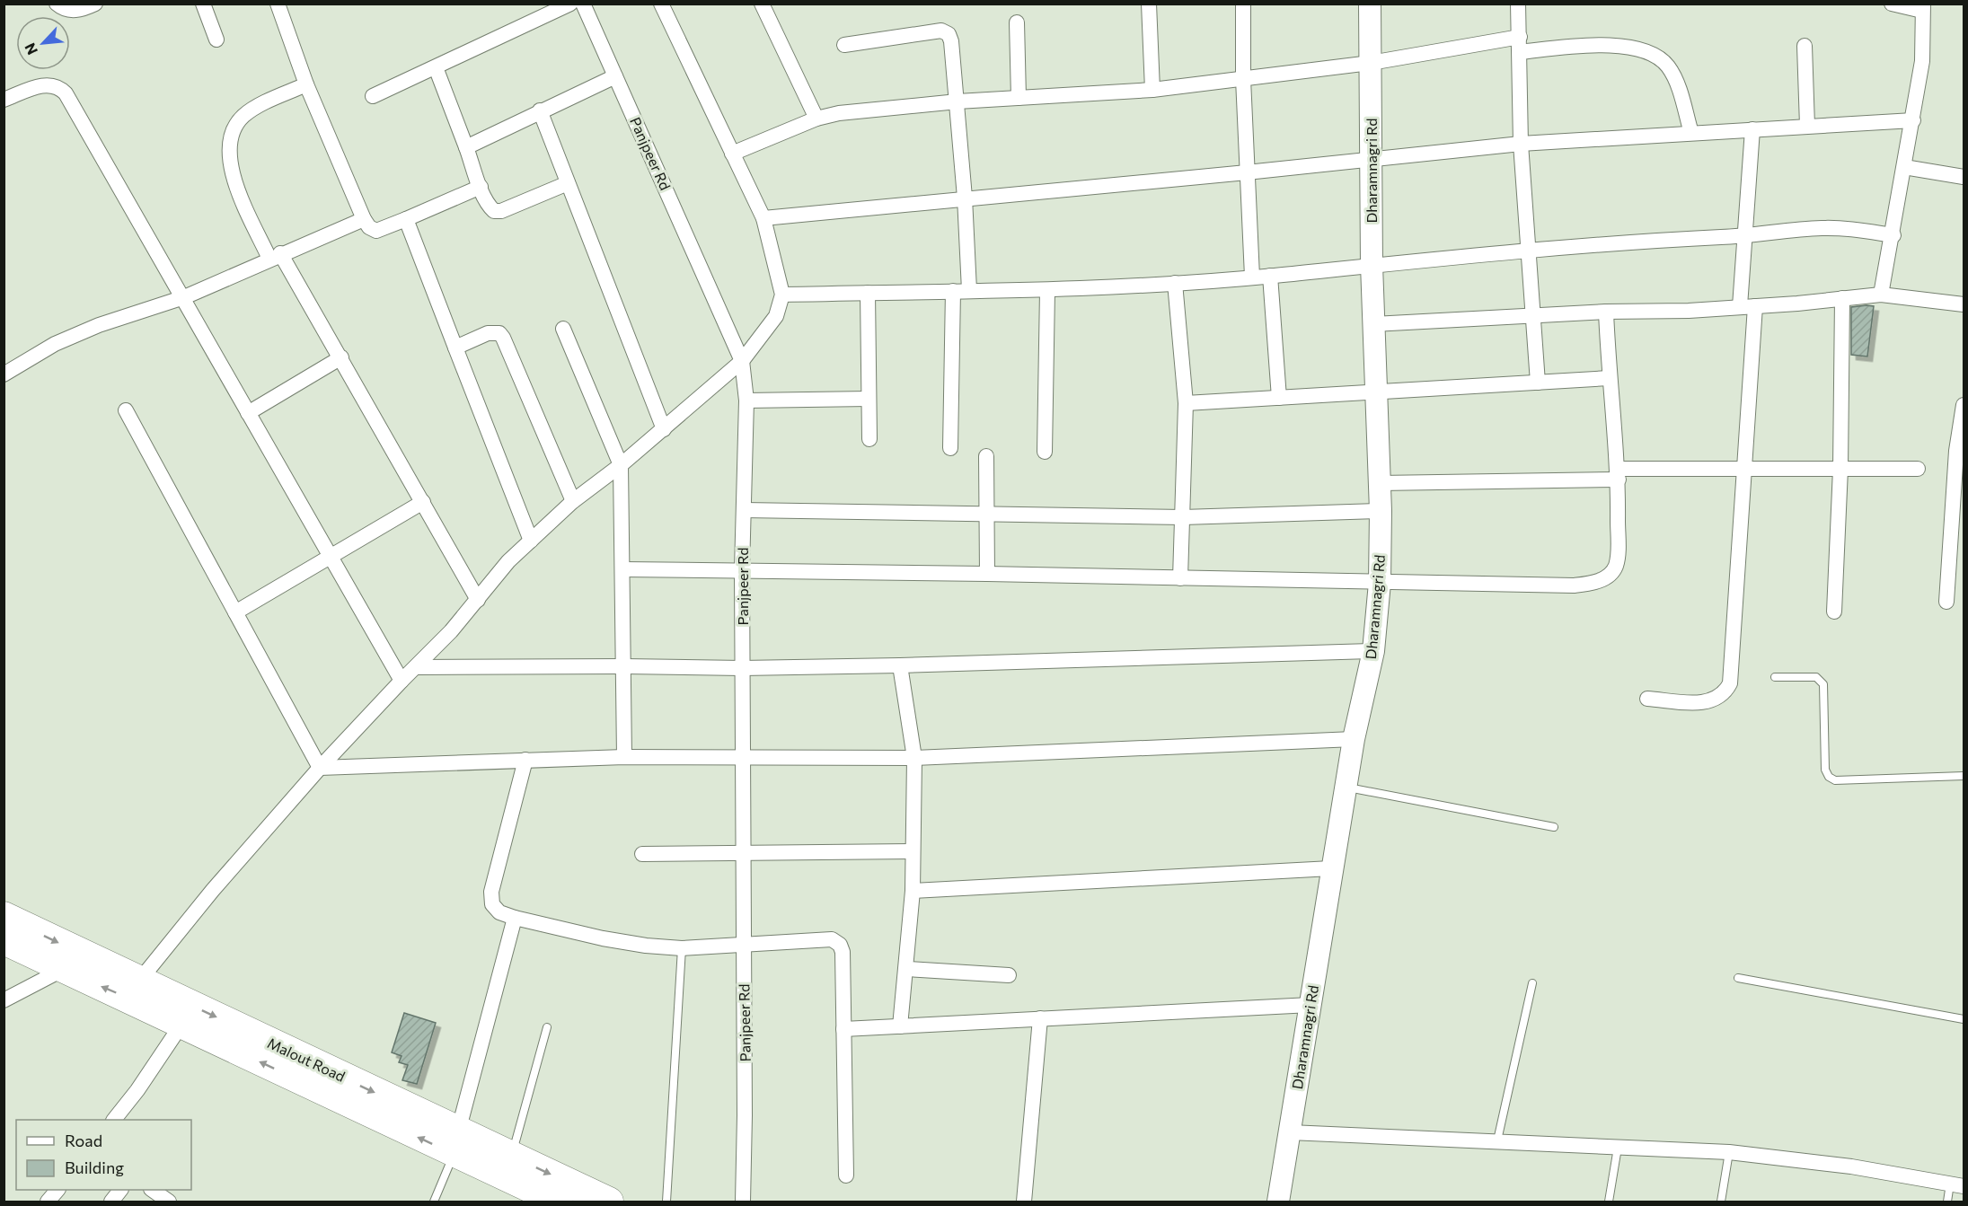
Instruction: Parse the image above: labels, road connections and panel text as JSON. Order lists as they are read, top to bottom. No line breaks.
{"streets":{"highway":["Malout Road"],"street":["Panjpeer Rd","Dharamnagri Rd"]},"legend":["Road","Building"],"north":"bottom left"}
